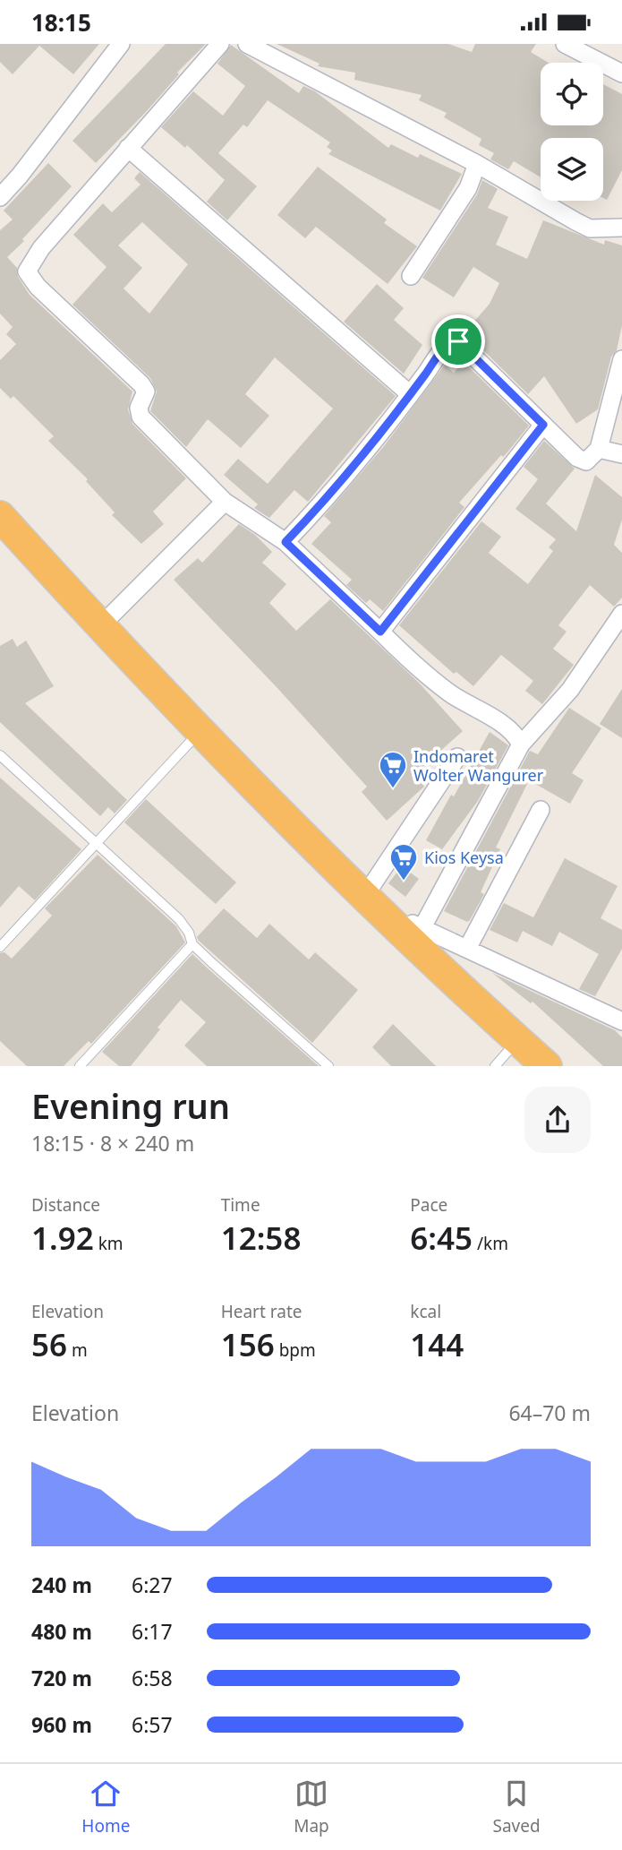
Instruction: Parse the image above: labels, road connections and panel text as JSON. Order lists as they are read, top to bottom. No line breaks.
{"places":{"supermarket":["Indomaret Wolter Wangurer","Kios Keysa"]},"page":{"status":"18:15","heading":["Evening run","18:15 · 8 × 240 m"],"stats":[["Distance","1.92 km"],["Time","12:58"],["Pace","6:45 /km"],["Elevation","56 m"],["Heart rate","156 bpm"],["kcal","144"]],"chart":["Elevation","64–70 m"],"list":[{"name":"240 m","note":"6:27"},{"name":"480 m","note":"6:17"},{"name":"720 m","note":"6:58"},{"name":"960 m","note":"6:57"}],"tabs":["Home","Map","Saved"]}}
